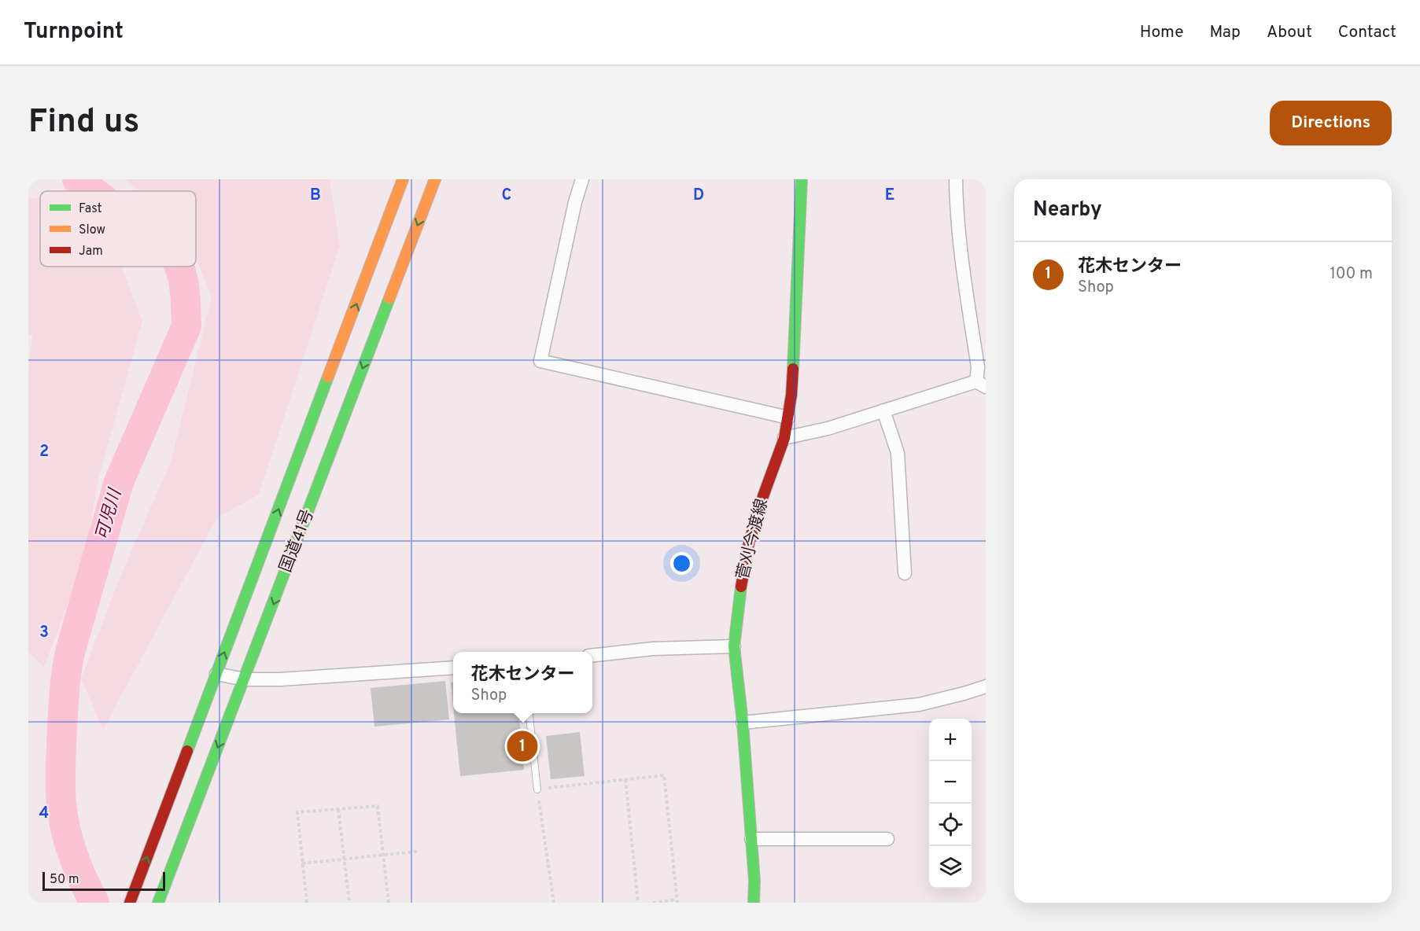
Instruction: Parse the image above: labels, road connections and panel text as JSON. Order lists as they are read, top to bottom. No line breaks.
{"streets":{"main road":["菅刈今渡線","国道41号"]},"water":["可児川"],"legend":["Fast","Slow","Jam"],"scale_bar":"50 m","page":{"header":"Turnpoint","nav":["Home","Map","About","Contact"],"buttons":"Directions","title":"Find us","heading":"Nearby","list":[{"mark":"1","name":"花木センター","note":"Shop","value":"100 m"}],"popup":["花木センター","Shop"],"map_buttons":["+","−"],"pins":"1","scale":"50 m"},"grid":{"columns":["B","C","D","E"],"rows":["2","3","4"]}}
